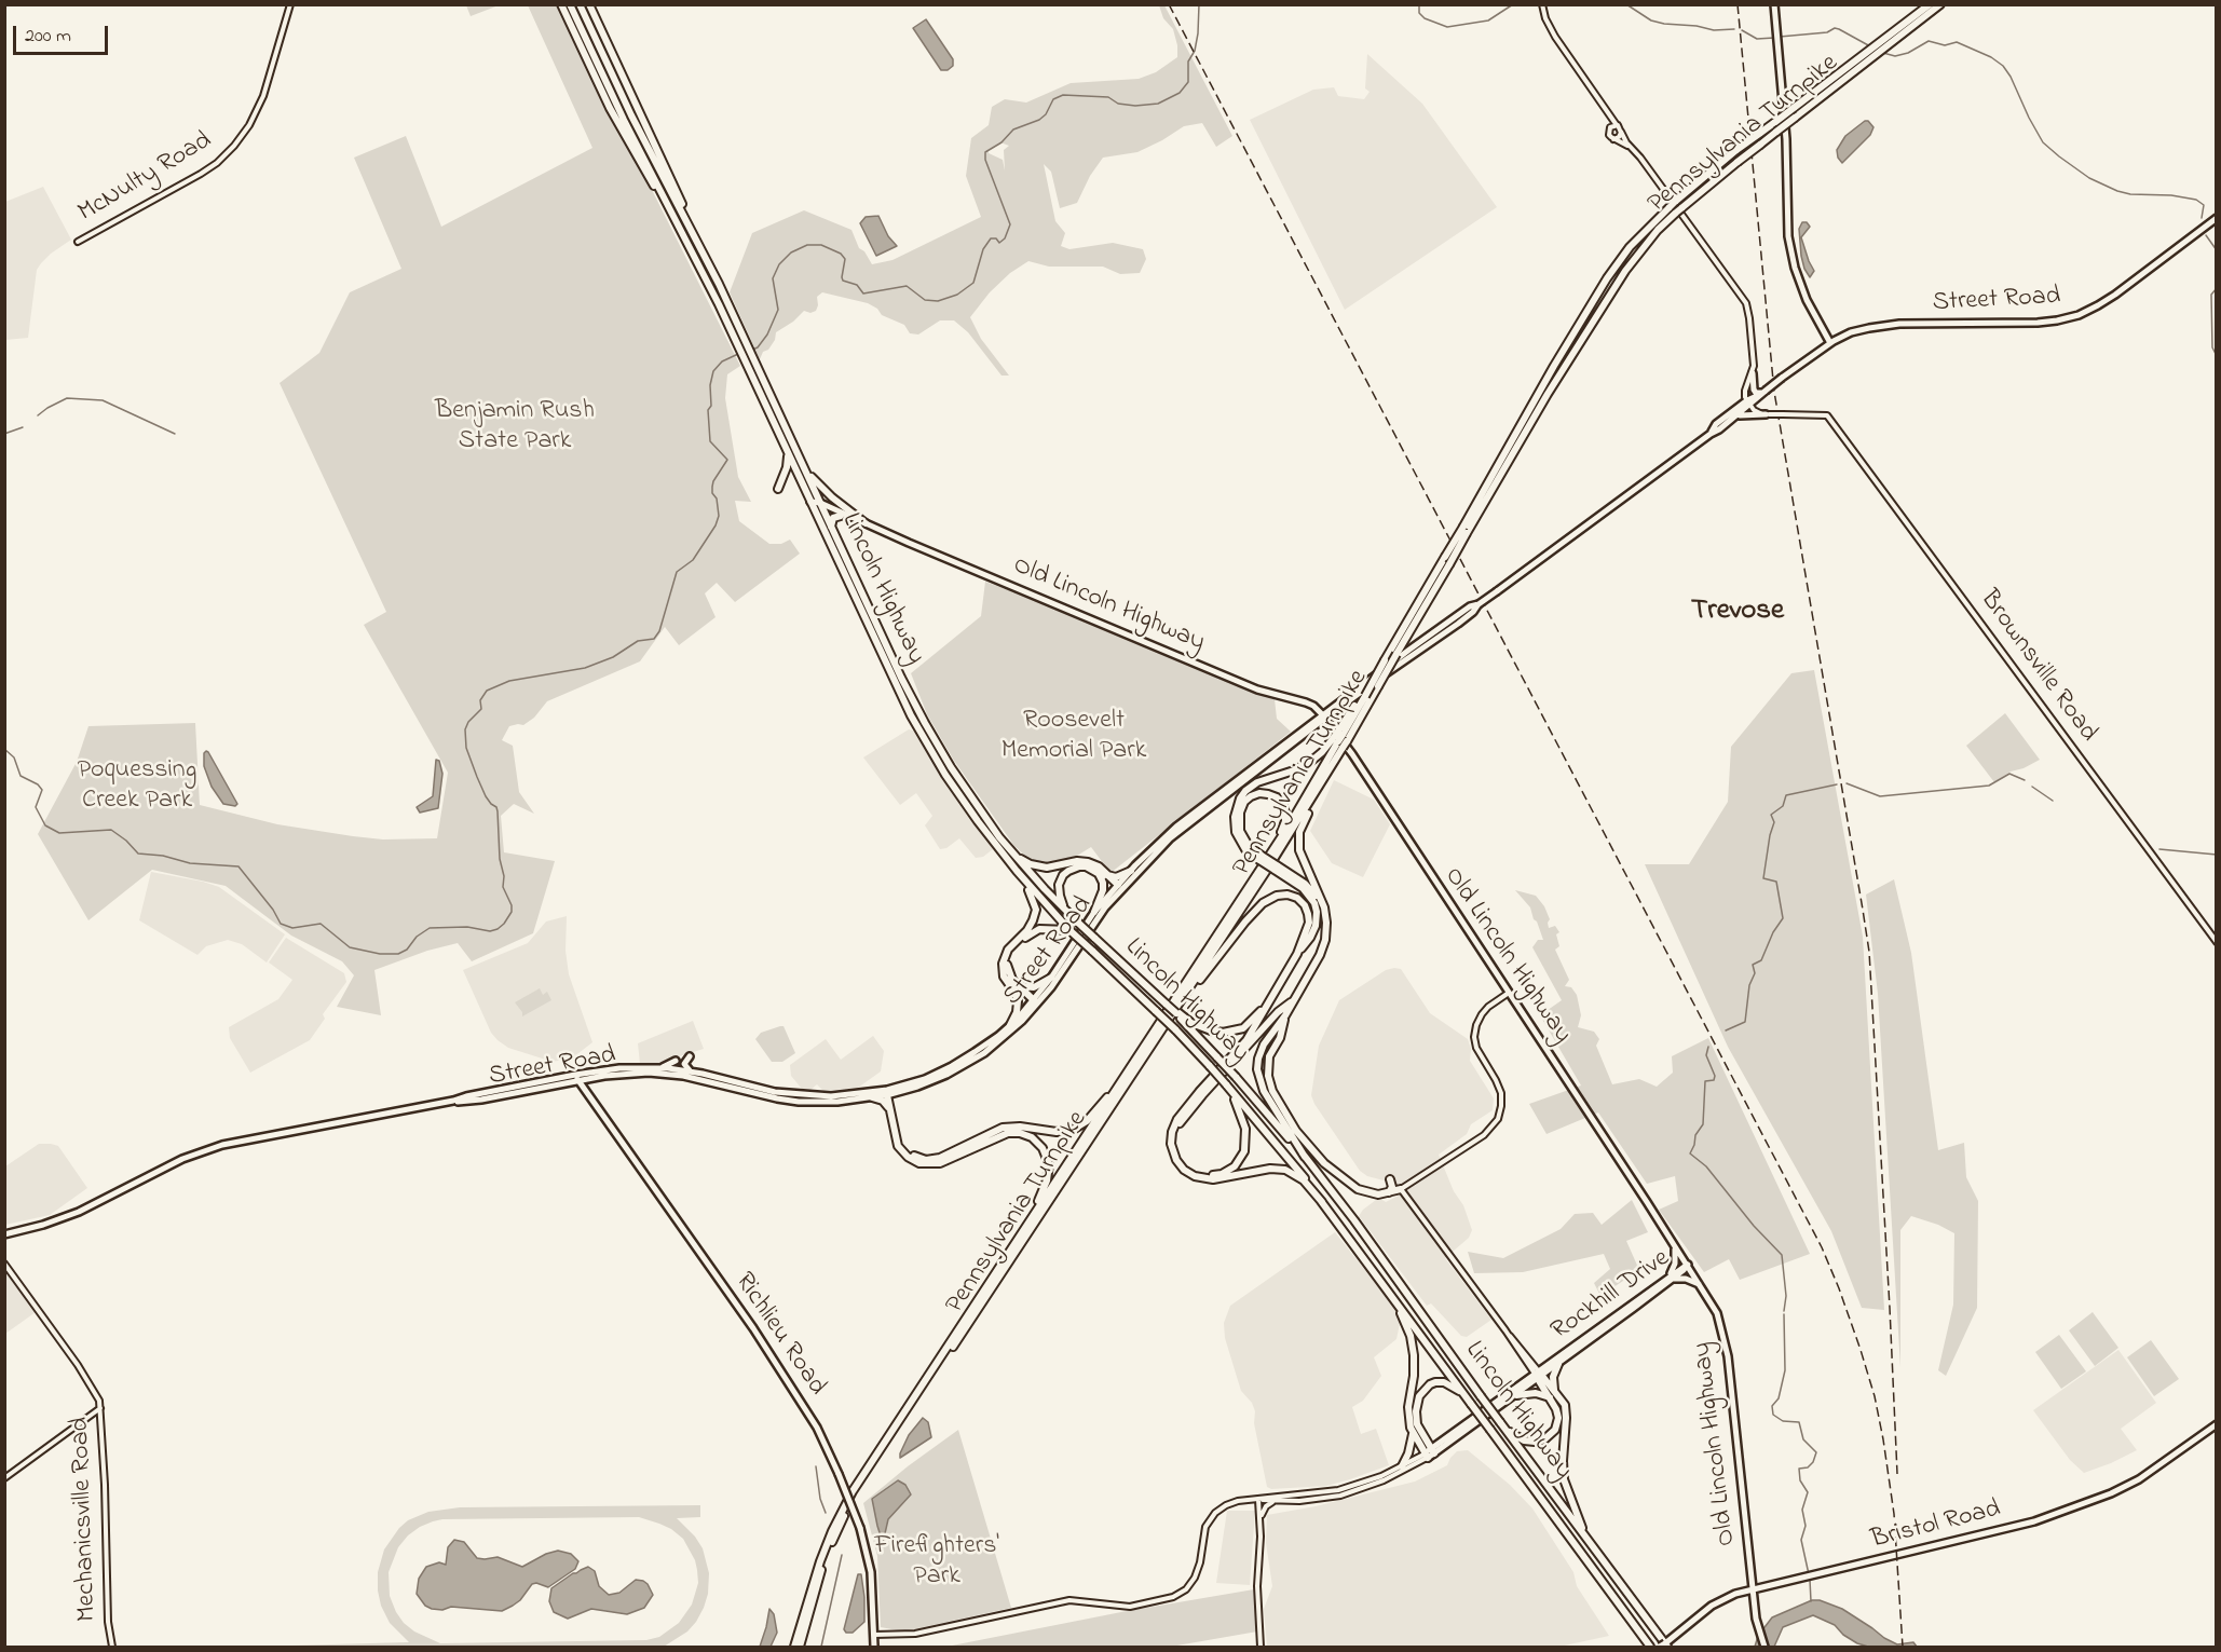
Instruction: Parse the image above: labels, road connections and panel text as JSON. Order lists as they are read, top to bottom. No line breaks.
{"streets":{"highway":["Pennsylvania Turnpike","Lincoln Highway"],"main road":["Street Road","Old Lincoln Highway","Rockhill Drive","Richlieu Road","Bristol Road"],"street":["McNulty Road","Brownsville Road","Mechanicsville Road"]},"crossings":[["Pennsylvania Turnpike","Lincoln Highway"],["Pennsylvania Turnpike","Old Lincoln Highway"],["Street Road","Old Lincoln Highway"],["Street Road","Richlieu Road"],["Lincoln Highway","Old Lincoln Highway"],["Lincoln Highway","Bristol Road"],["Old Lincoln Highway","Rockhill Drive"],["Old Lincoln Highway","Bristol Road"],["Rockhill Drive","Richlieu Road"]],"districts":["Trevose"],"parks":["Benjamin Rush State Park","Roosevelt Memorial Park","Poquessing Creek Park","Firefighters' Park"],"scale_bar":"200 m"}
